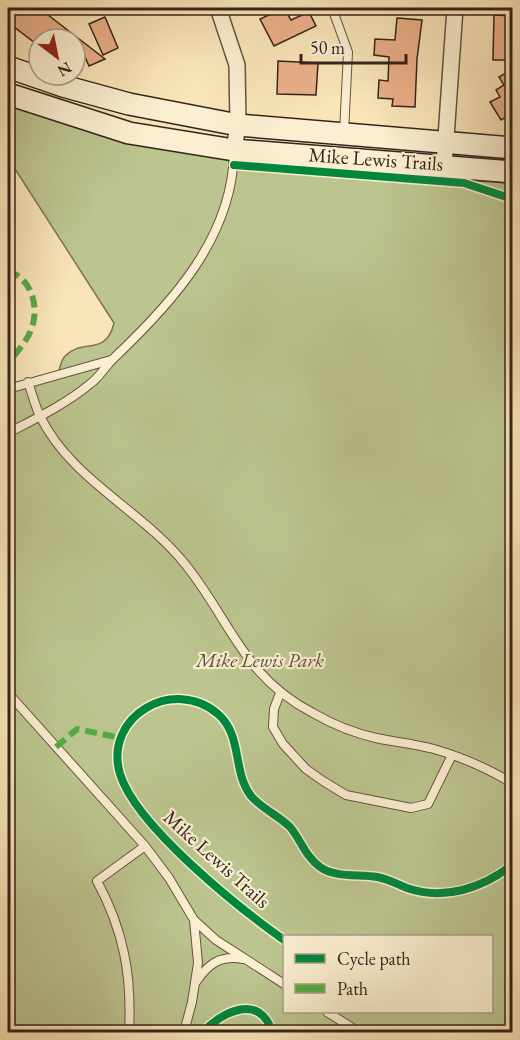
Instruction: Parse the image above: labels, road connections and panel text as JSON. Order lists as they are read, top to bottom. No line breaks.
{"streets":{"cycle path":["Mike Lewis Trails"]},"parks":["Mike Lewis Park"],"legend":["Cycle path","Path"],"scale_bar":"50 m","north":"bottom right"}
